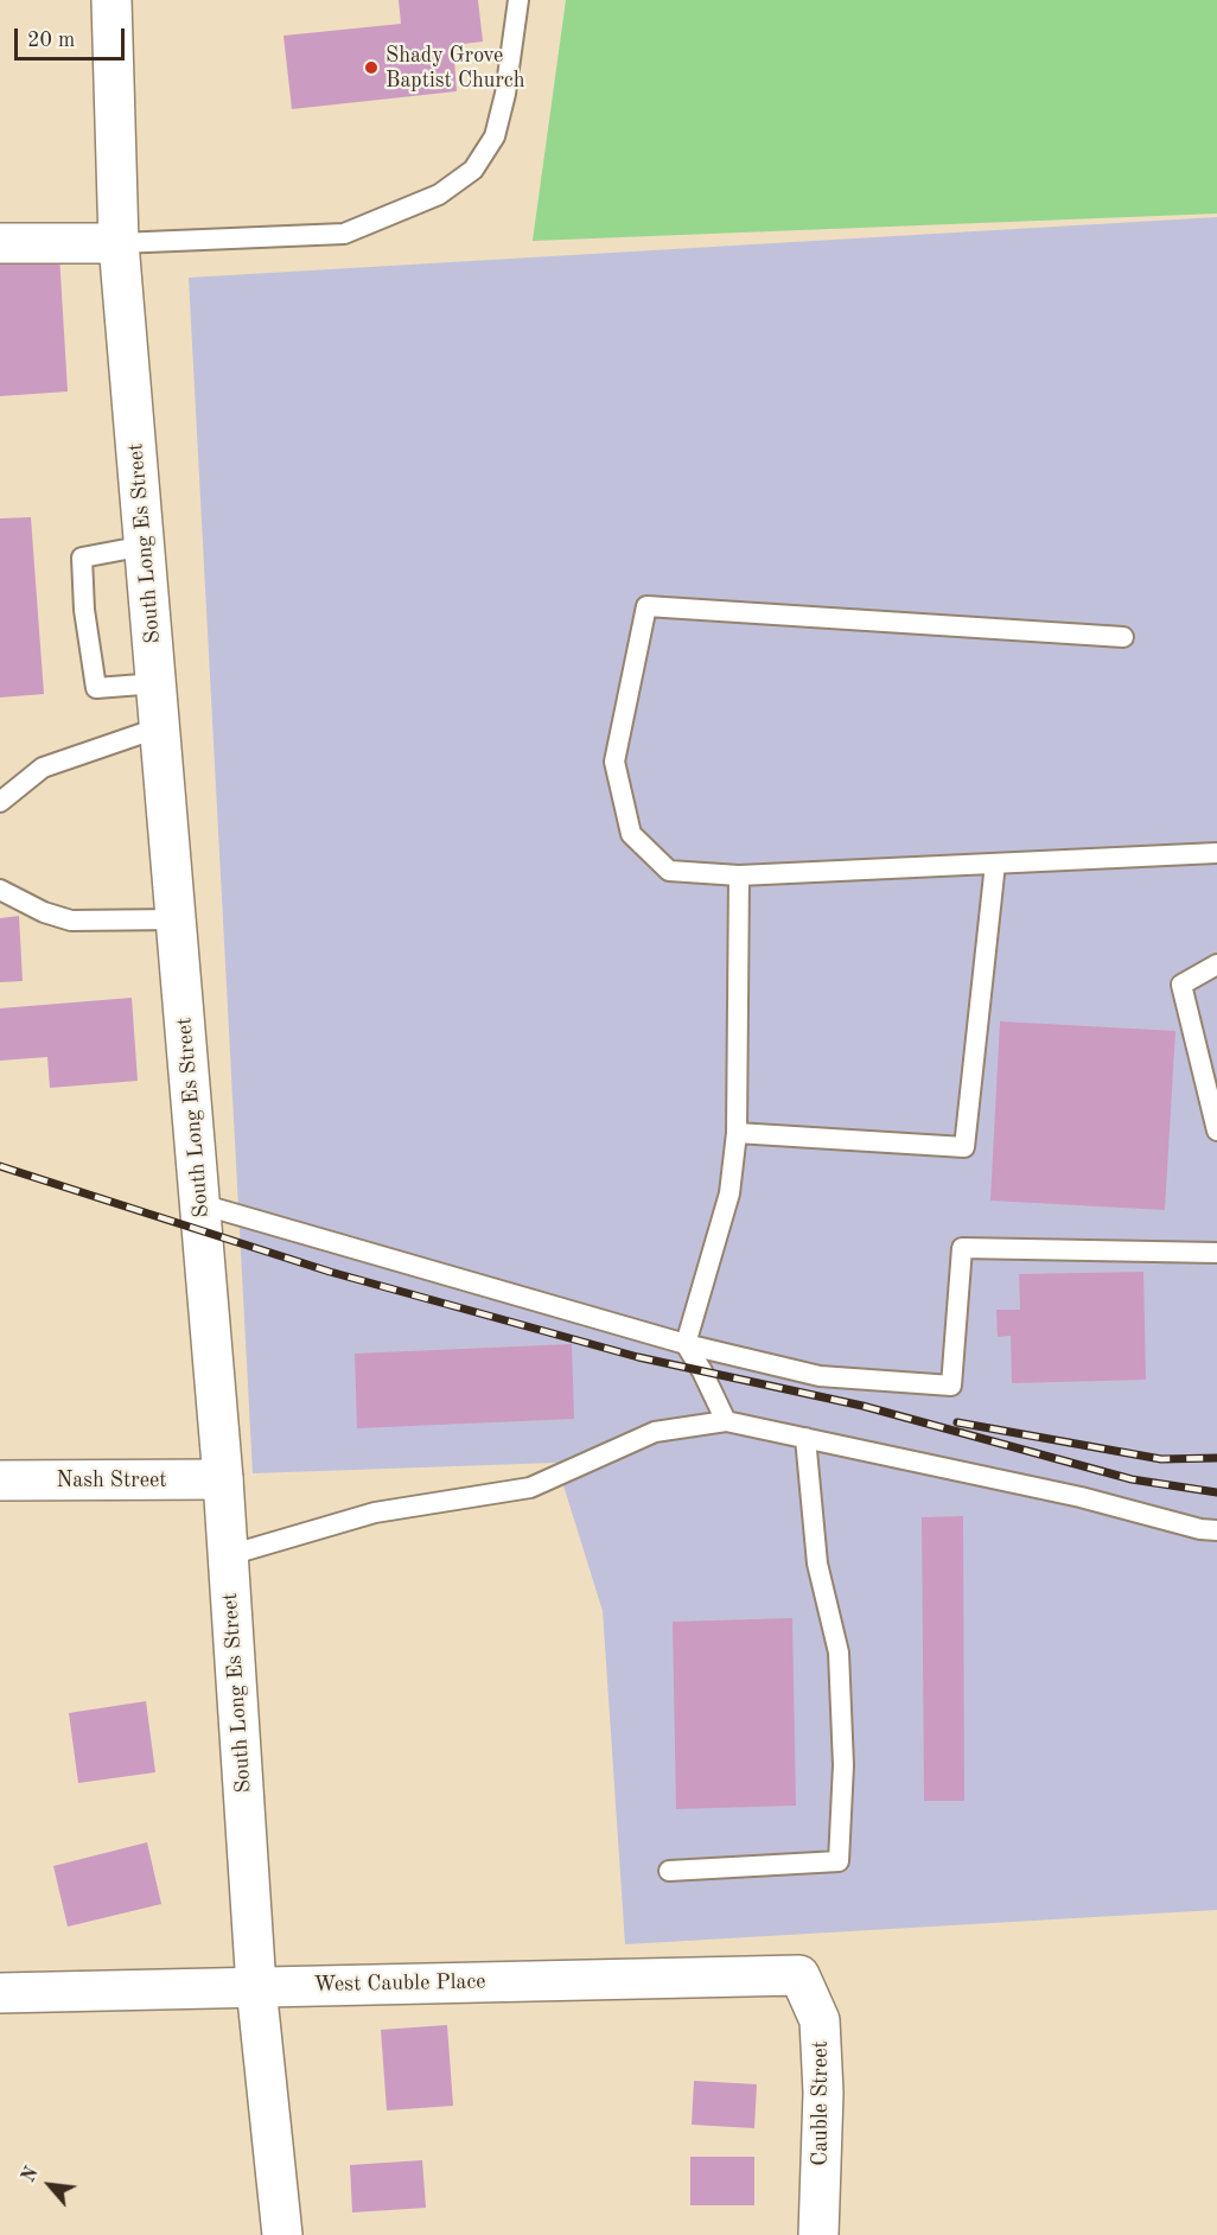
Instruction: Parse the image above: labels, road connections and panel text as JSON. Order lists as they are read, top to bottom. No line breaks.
{"streets":{"street":["South Long Es Street","Nash Street","West Cauble Place","Cauble Street"]},"crossings":[["South Long Es Street","Nash Street"],["South Long Es Street","West Cauble Place"],["West Cauble Place","Cauble Street"]],"places":["Shady Grove Baptist Church"],"scale_bar":"20 m","north":"top left"}
